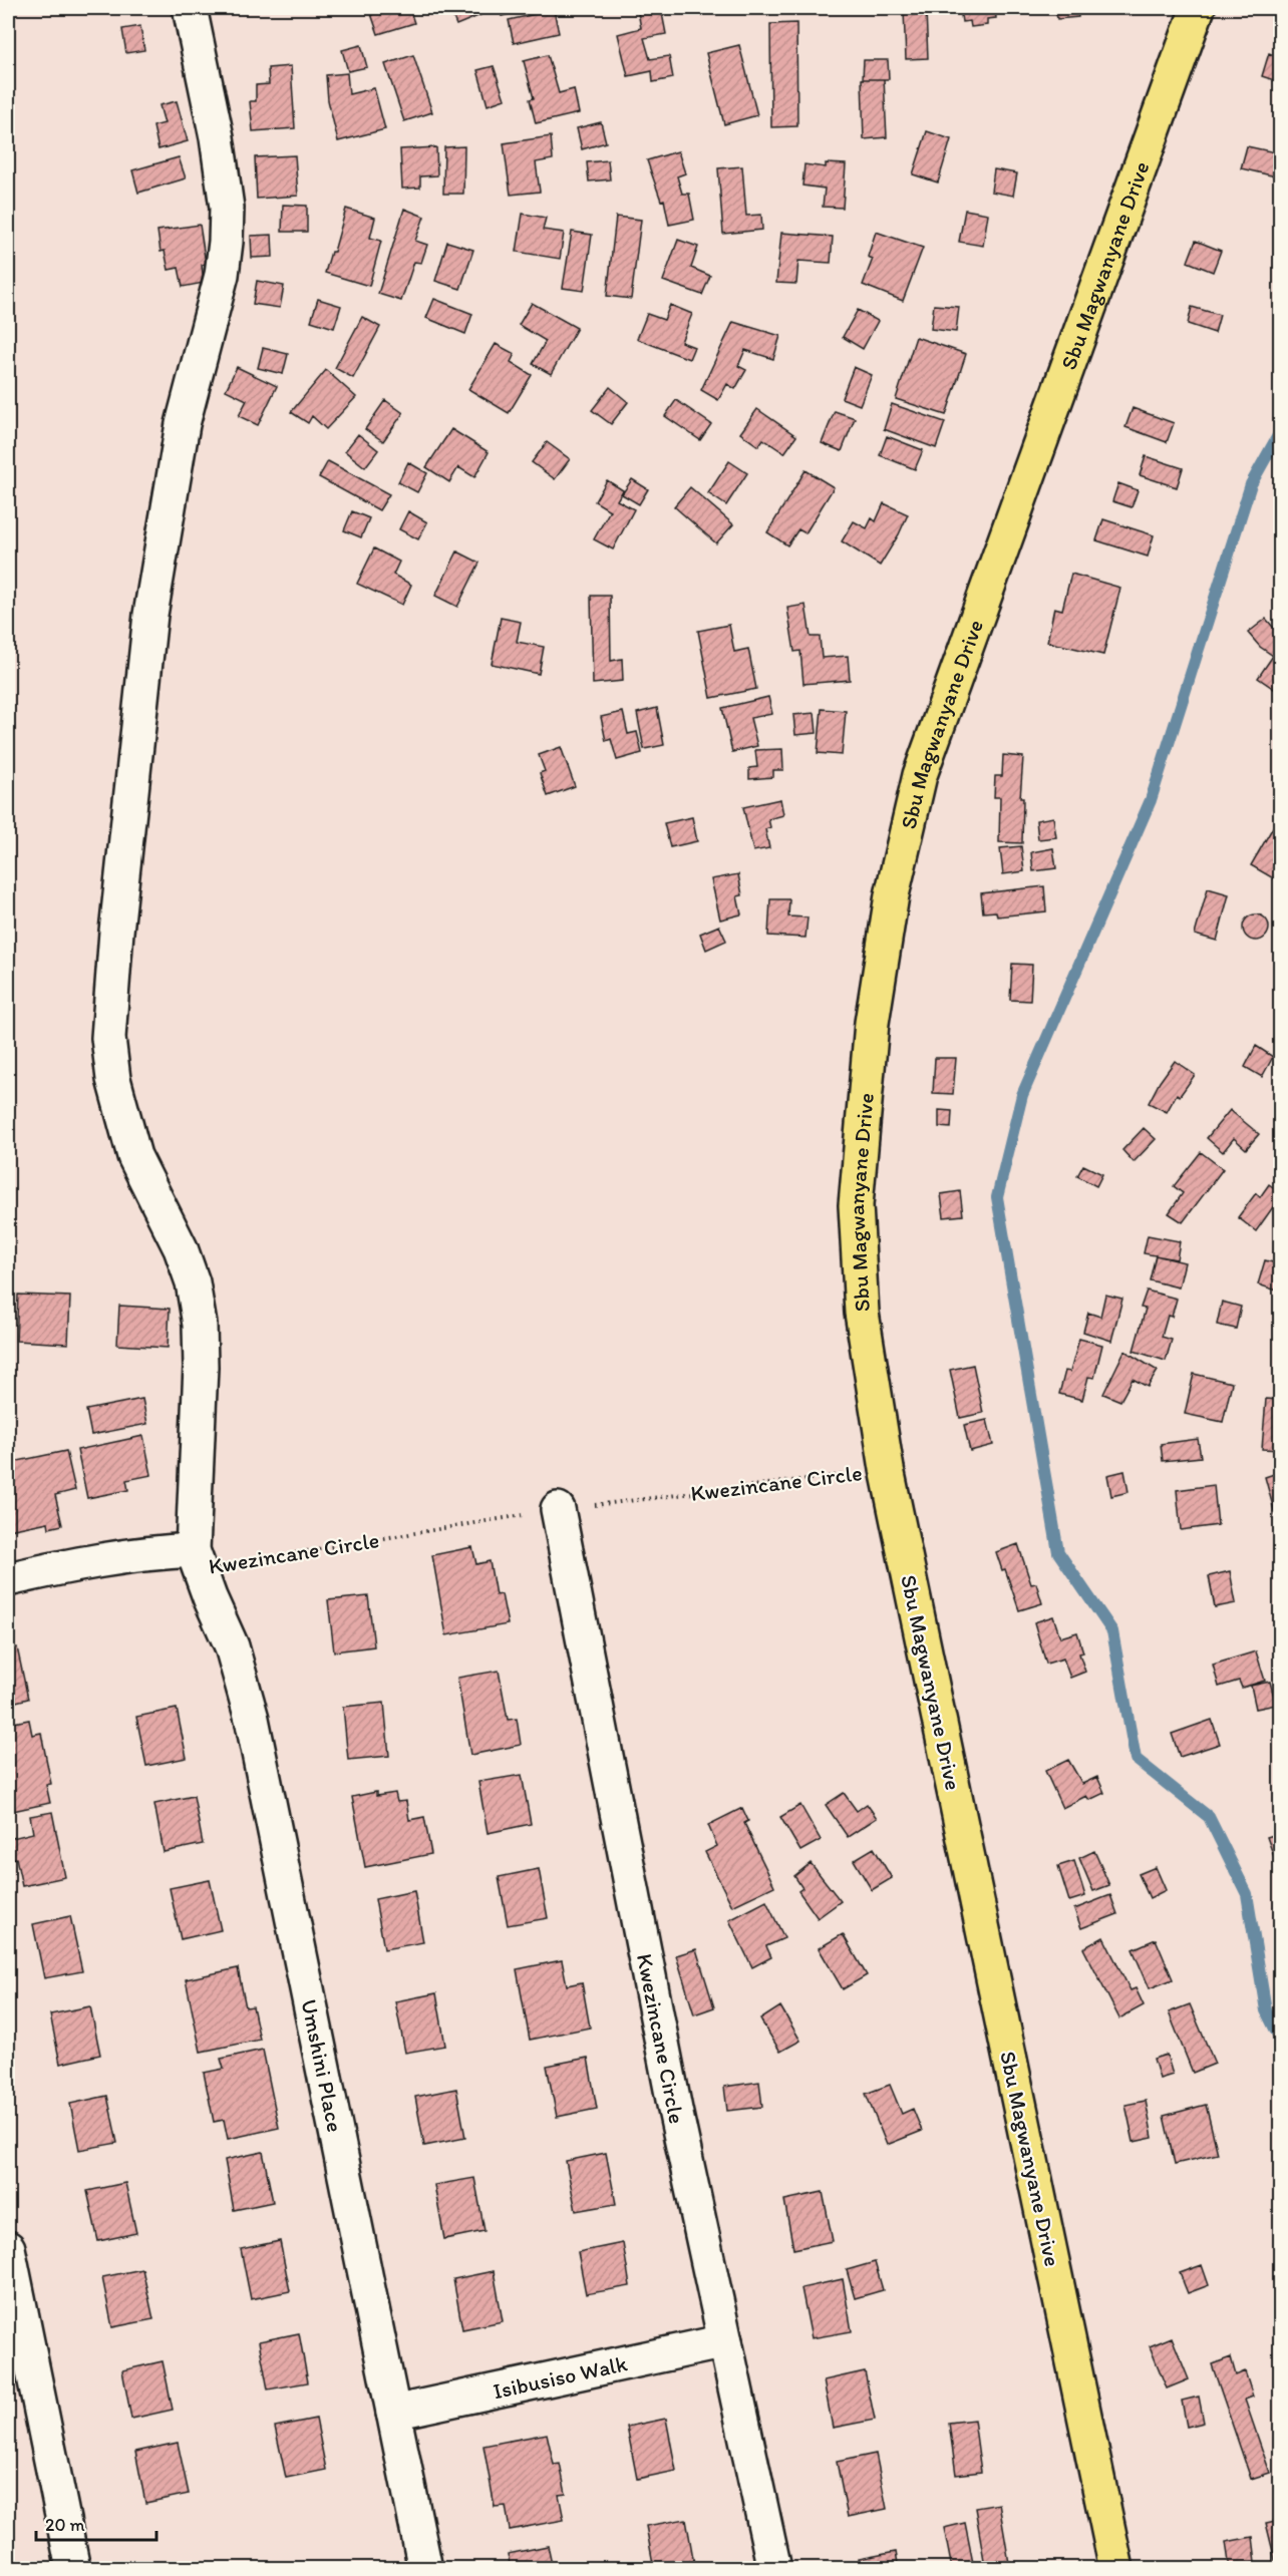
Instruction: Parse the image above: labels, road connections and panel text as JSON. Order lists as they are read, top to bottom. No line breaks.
{"streets":{"main road":["Sbu Magwanyane Drive"],"street":["Kwezincane Circle","Umshini Place","Isibusiso Walk"]},"crossings":[["Sbu Magwanyane Drive","Kwezincane Circle"],["Kwezincane Circle","Umshini Place"],["Kwezincane Circle","Isibusiso Walk"],["Umshini Place","Isibusiso Walk"]],"scale_bar":"20 m"}
